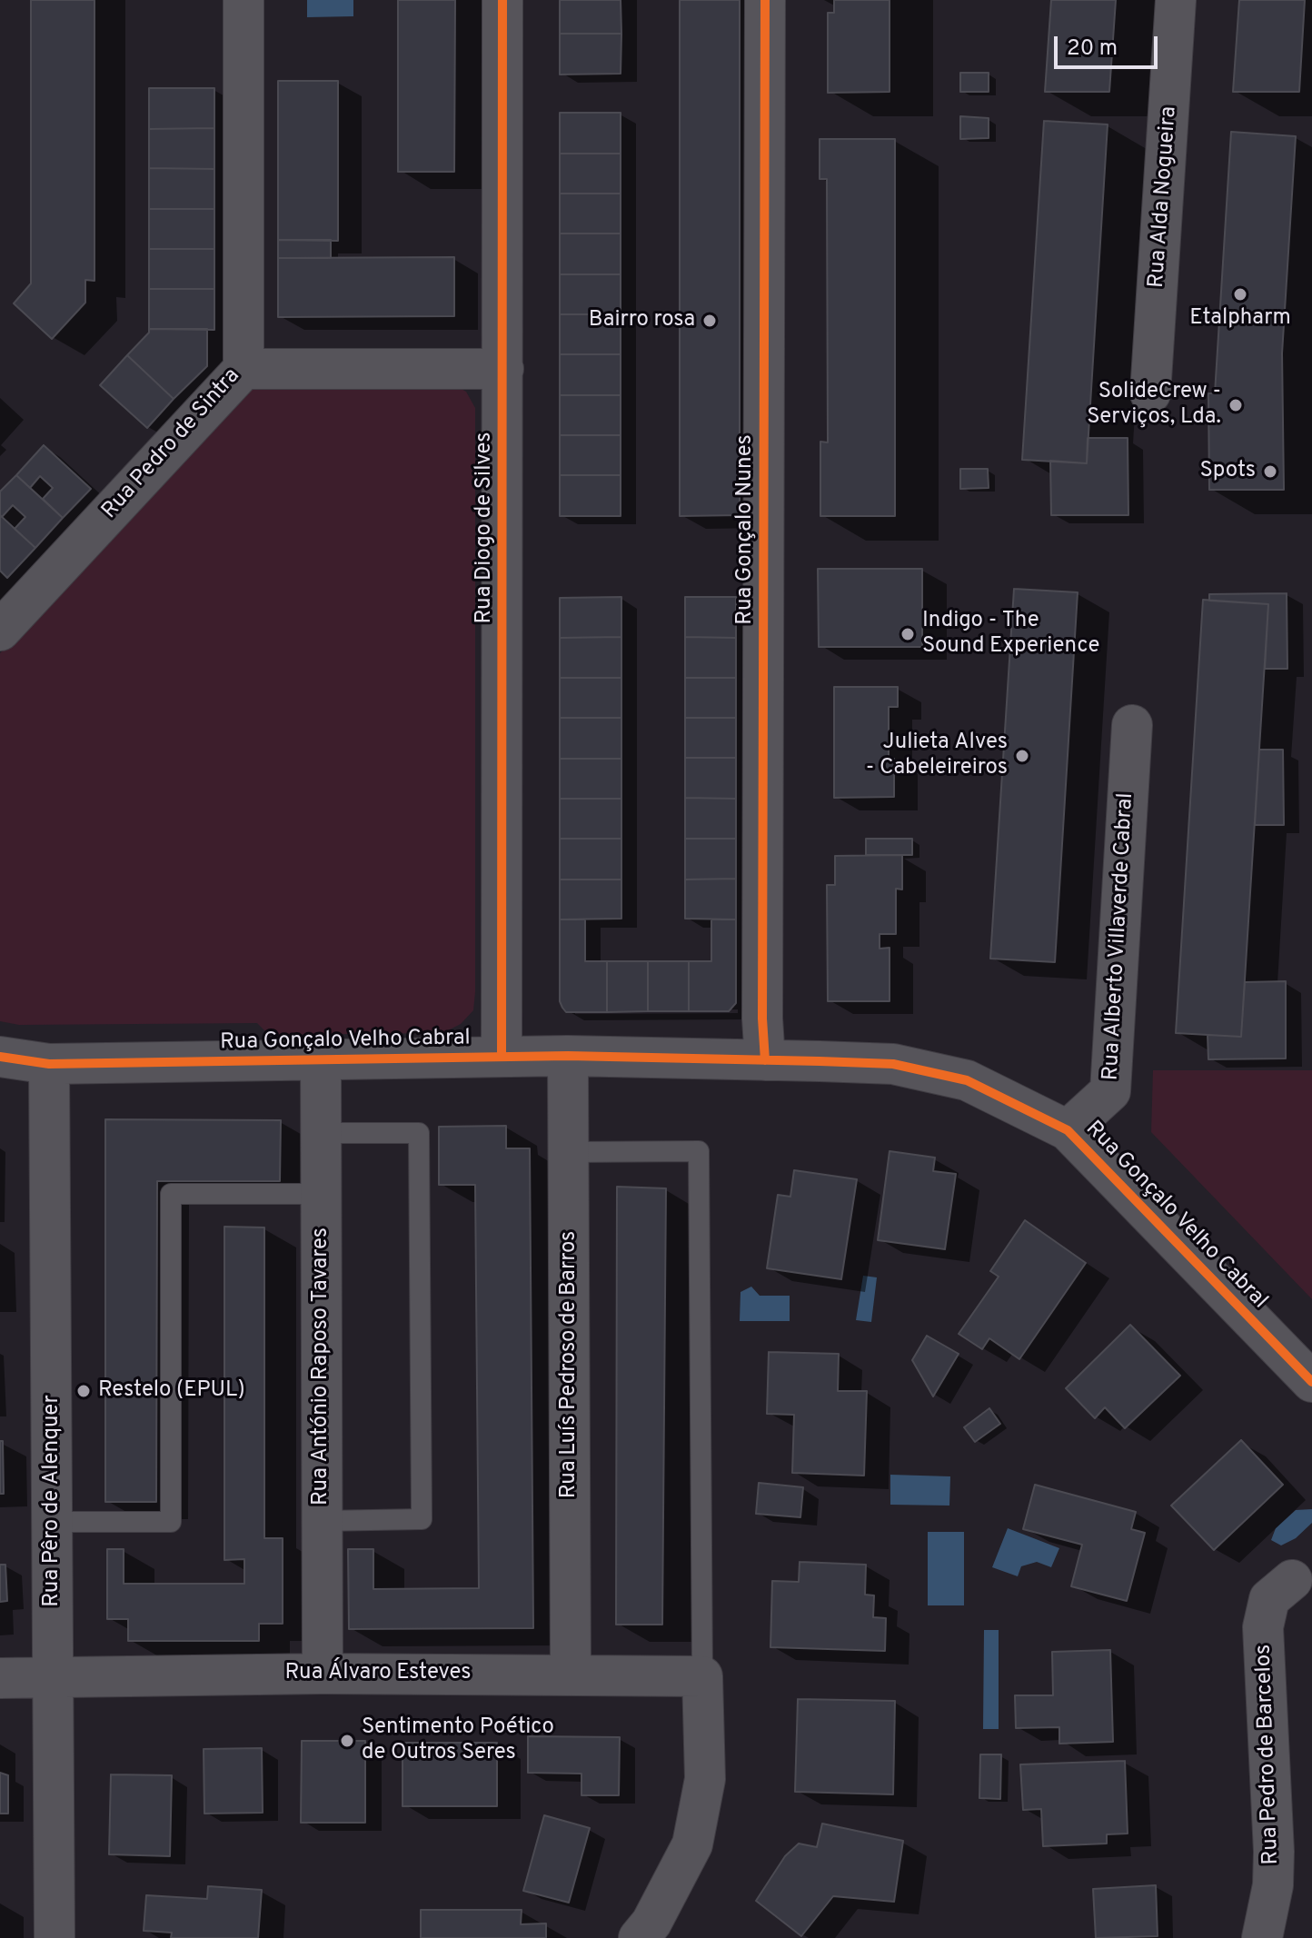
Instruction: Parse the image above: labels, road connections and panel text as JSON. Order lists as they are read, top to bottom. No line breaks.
{"streets":{"street":["Rua Alda Nogueira","Rua Pedro de Sintra","Rua Diogo de Silves","Rua Gonçalo Nunes","Rua Alberto Villaverde Cabral","Rua Gonçalo Velho Cabral","Rua Luís Pedroso de Barros","Rua António Raposo Tavares","Rua Pêro de Alenquer","Rua Álvaro Esteves","Rua Pedro de Barcelos"]},"crossings":[["Rua Diogo de Silves","Rua Gonçalo Velho Cabral"],["Rua Gonçalo Nunes","Rua Gonçalo Velho Cabral"],["Rua Alberto Villaverde Cabral","Rua Gonçalo Velho Cabral"],["Rua Gonçalo Velho Cabral","Rua Luís Pedroso de Barros"],["Rua Gonçalo Velho Cabral","Rua António Raposo Tavares"],["Rua Gonçalo Velho Cabral","Rua Pêro de Alenquer"],["Rua Luís Pedroso de Barros","Rua Álvaro Esteves"],["Rua António Raposo Tavares","Rua Álvaro Esteves"],["Rua Pêro de Alenquer","Rua Álvaro Esteves"]],"places":["Etalpharm","Bairro rosa","SolideCrew - Serviços, Lda.","Spots","Indigo - The Sound Experience","Julieta Alves - Cabeleireiros","Restelo (EPUL)","Sentimento Poético de Outros Seres"],"scale_bar":"20 m"}
